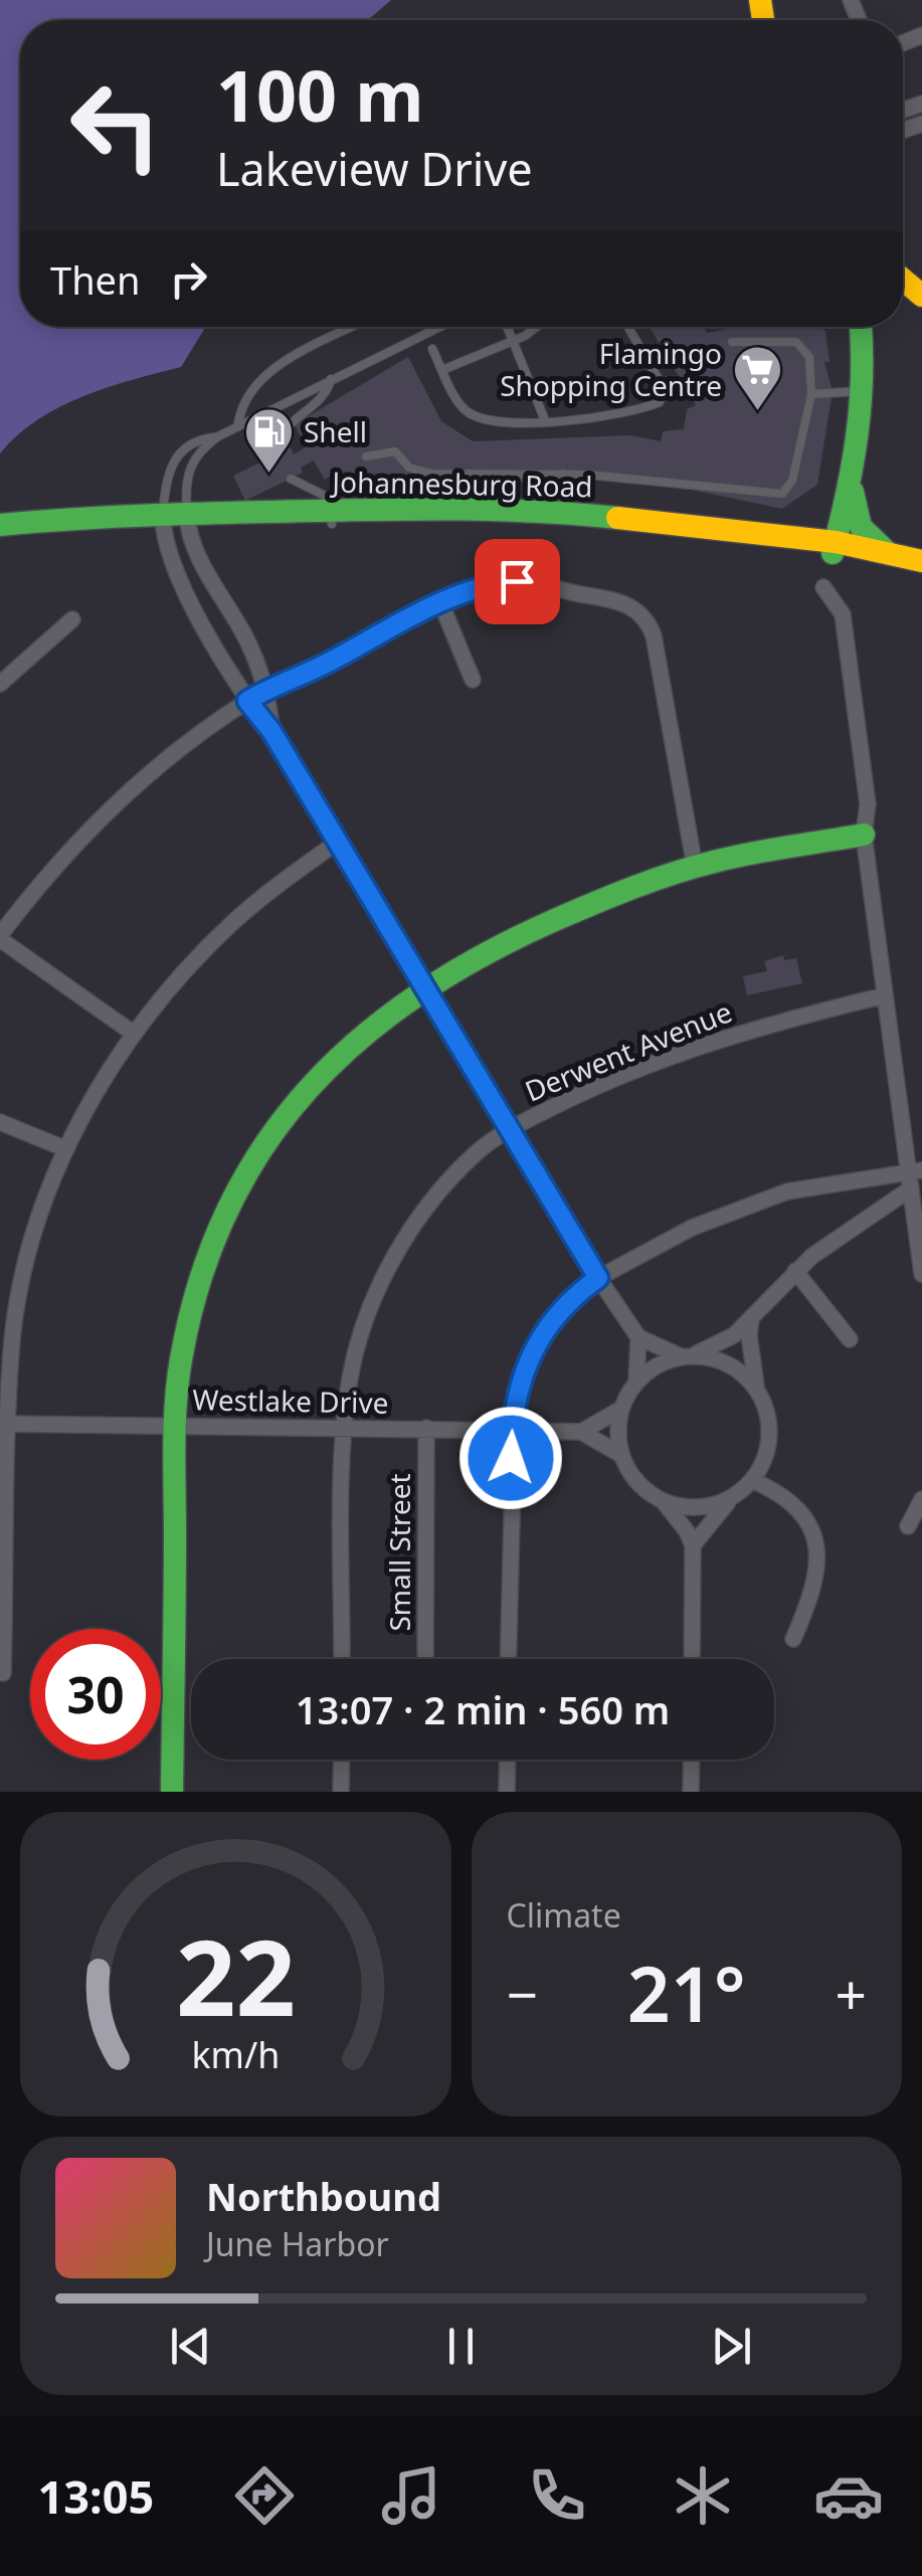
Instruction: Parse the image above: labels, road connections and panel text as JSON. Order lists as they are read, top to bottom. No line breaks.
{"streets":{"street":["Johannesburg Road","Derwent Avenue","Westlake Drive","Small Street"]},"crossings":[["Derwent Avenue","Westlake Drive"],["Westlake Drive","Small Street"]],"places":{"supermarket":["Flamingo Shopping Centre"],"fuel station":["Shell"]},"page":{"turn":["100 m","Lakeview Drive"],"then":"Then","limit":"30","trip":"13:07 · 2 min · 560 m","tile":"Climate","heat":["−","21°","+"],"song":["Northbound","June Harbor"],"tabs":"13:05","gauge":["22","km/h"]}}
